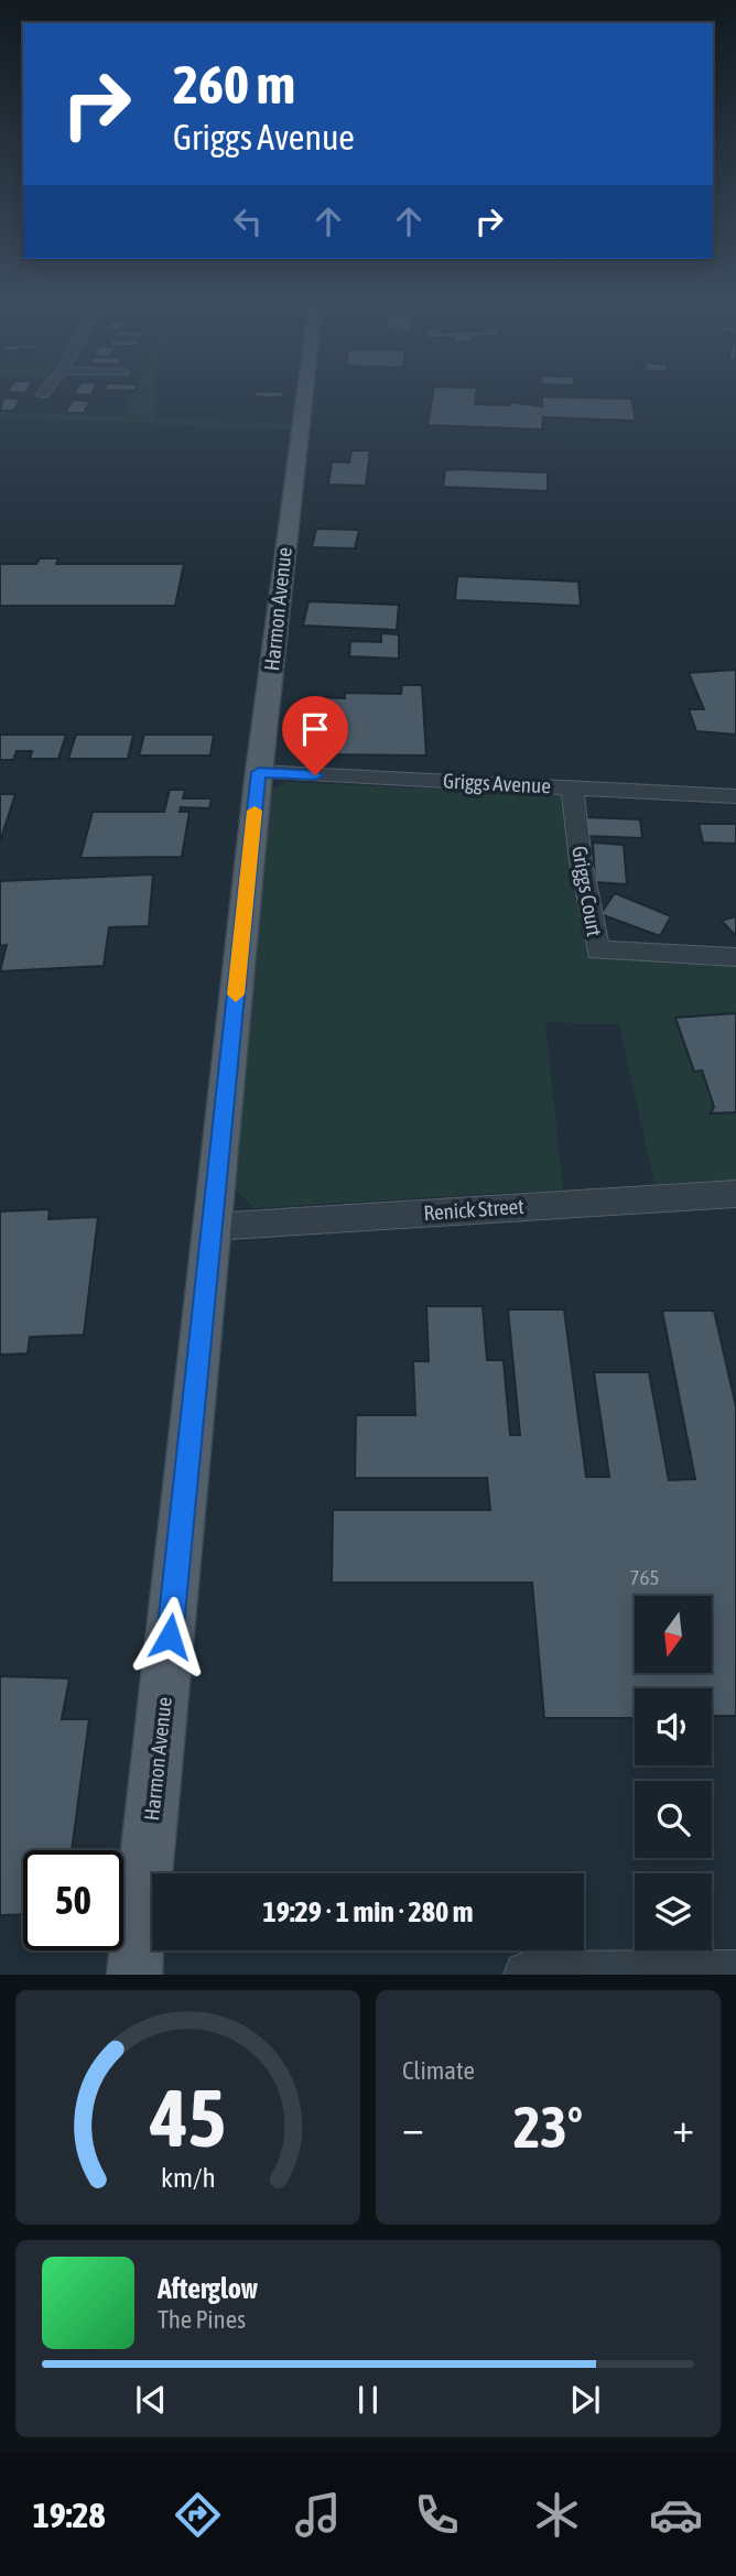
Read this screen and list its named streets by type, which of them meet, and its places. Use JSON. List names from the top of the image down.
{
  "streets": {
    "main road": ["Harmon Avenue"],
    "street": ["Griggs Avenue", "Griggs Court", "Renick Street"]
  },
  "crossings": [
    ["Harmon Avenue", "Griggs Avenue"],
    ["Harmon Avenue", "Renick Street"],
    ["Griggs Avenue", "Griggs Court"]
  ],
  "house_numbers": ["765"],
  "north": "bottom",
  "page": {
    "turn": ["260 m", "Griggs Avenue"],
    "limit": "50",
    "trip": "19:29 · 1 min · 280 m",
    "tile": "Climate",
    "heat": ["−", "23°", "+"],
    "song": ["Afterglow", "The Pines"],
    "tabs": "19:28",
    "gauge": ["45", "km/h"]
  }
}
